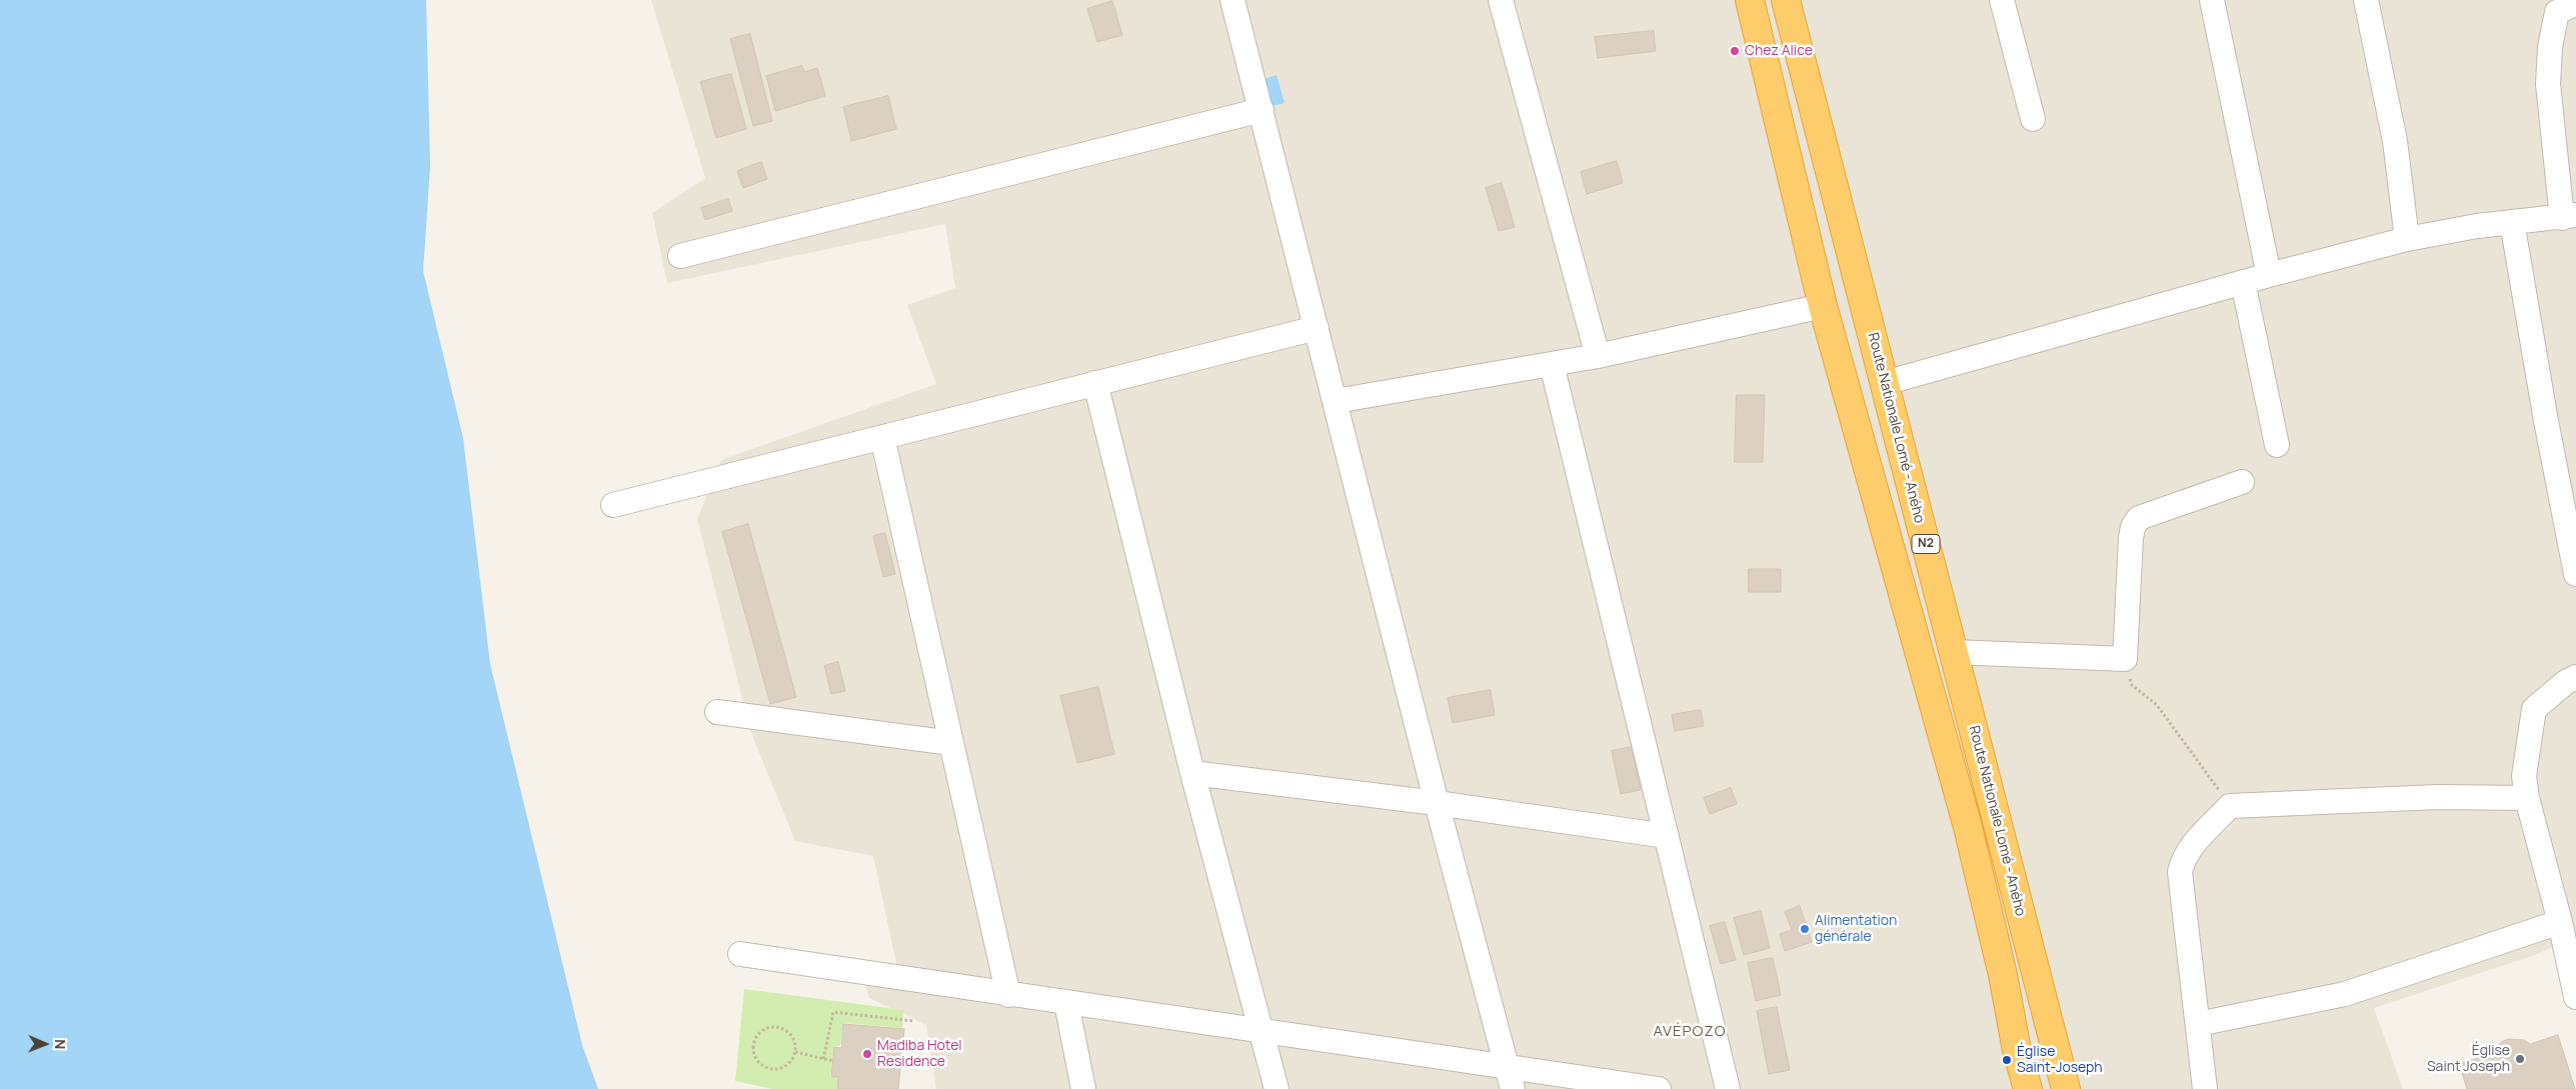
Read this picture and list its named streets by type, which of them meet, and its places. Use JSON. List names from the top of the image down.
{
  "streets": {
    "highway": ["Route Nationale Lomé - Aného", "N2"]
  },
  "districts": ["AVÉPOZO"],
  "places": [
    "Chez Alice",
    "Alimentation générale",
    "Madiba Hotel Residence",
    "Église Saint Joseph",
    "Église Saint-Joseph"
  ],
  "north": "right"
}
